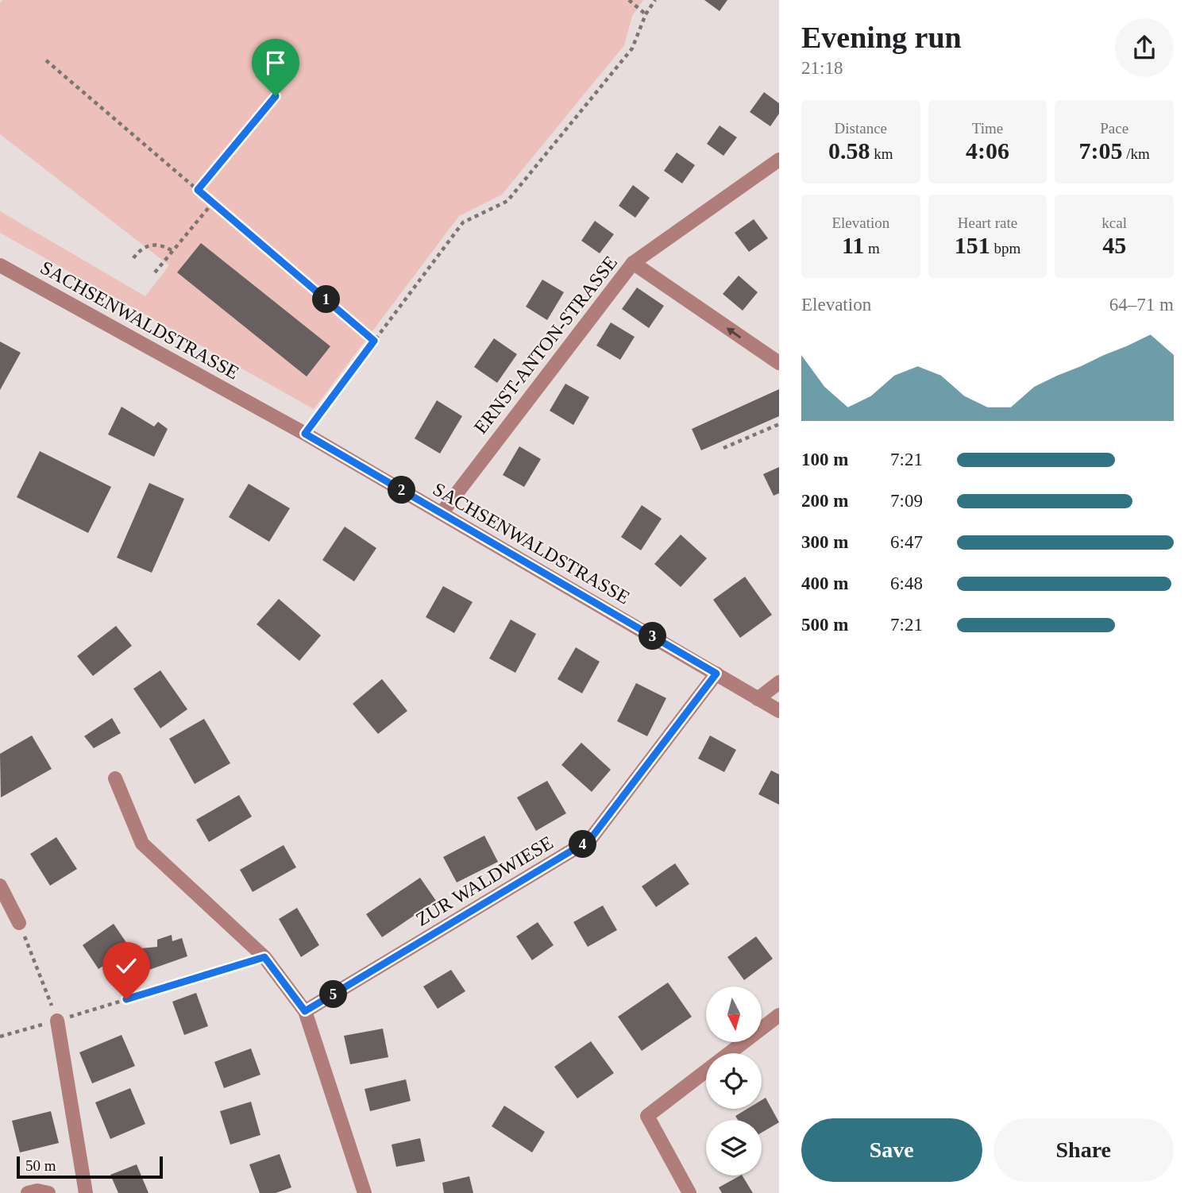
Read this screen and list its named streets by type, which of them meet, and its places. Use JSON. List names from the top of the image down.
{
  "streets": {
    "street": ["SACHSENWALDSTRASSE", "ERNST-ANTON-STRASSE", "ZUR WALDWIESE"]
  },
  "crossings": [
    ["SACHSENWALDSTRASSE", "ERNST-ANTON-STRASSE"],
    ["SACHSENWALDSTRASSE", "ZUR WALDWIESE"]
  ],
  "scale_bar": "50 m",
  "north": "bottom",
  "page": {
    "heading": ["Evening run", "21:18"],
    "stats": [
      ["Distance", "0.58 km"],
      ["Time", "4:06"],
      ["Pace", "7:05 /km"],
      ["Elevation", "11 m"],
      ["Heart rate", "151 bpm"],
      ["kcal", "45"]
    ],
    "chart": ["Elevation", "64–71 m"],
    "pins": [
      "1",
      "2",
      "3",
      "4",
      "5"
    ],
    "list": [
      {
        "name": "100 m",
        "note": "7:21"
      },
      {
        "name": "200 m",
        "note": "7:09"
      },
      {
        "name": "300 m",
        "note": "6:47"
      },
      {
        "name": "400 m",
        "note": "6:48"
      },
      {
        "name": "500 m",
        "note": "7:21"
      }
    ],
    "buttons": ["Save", "Share"],
    "scale": "50 m"
  }
}
